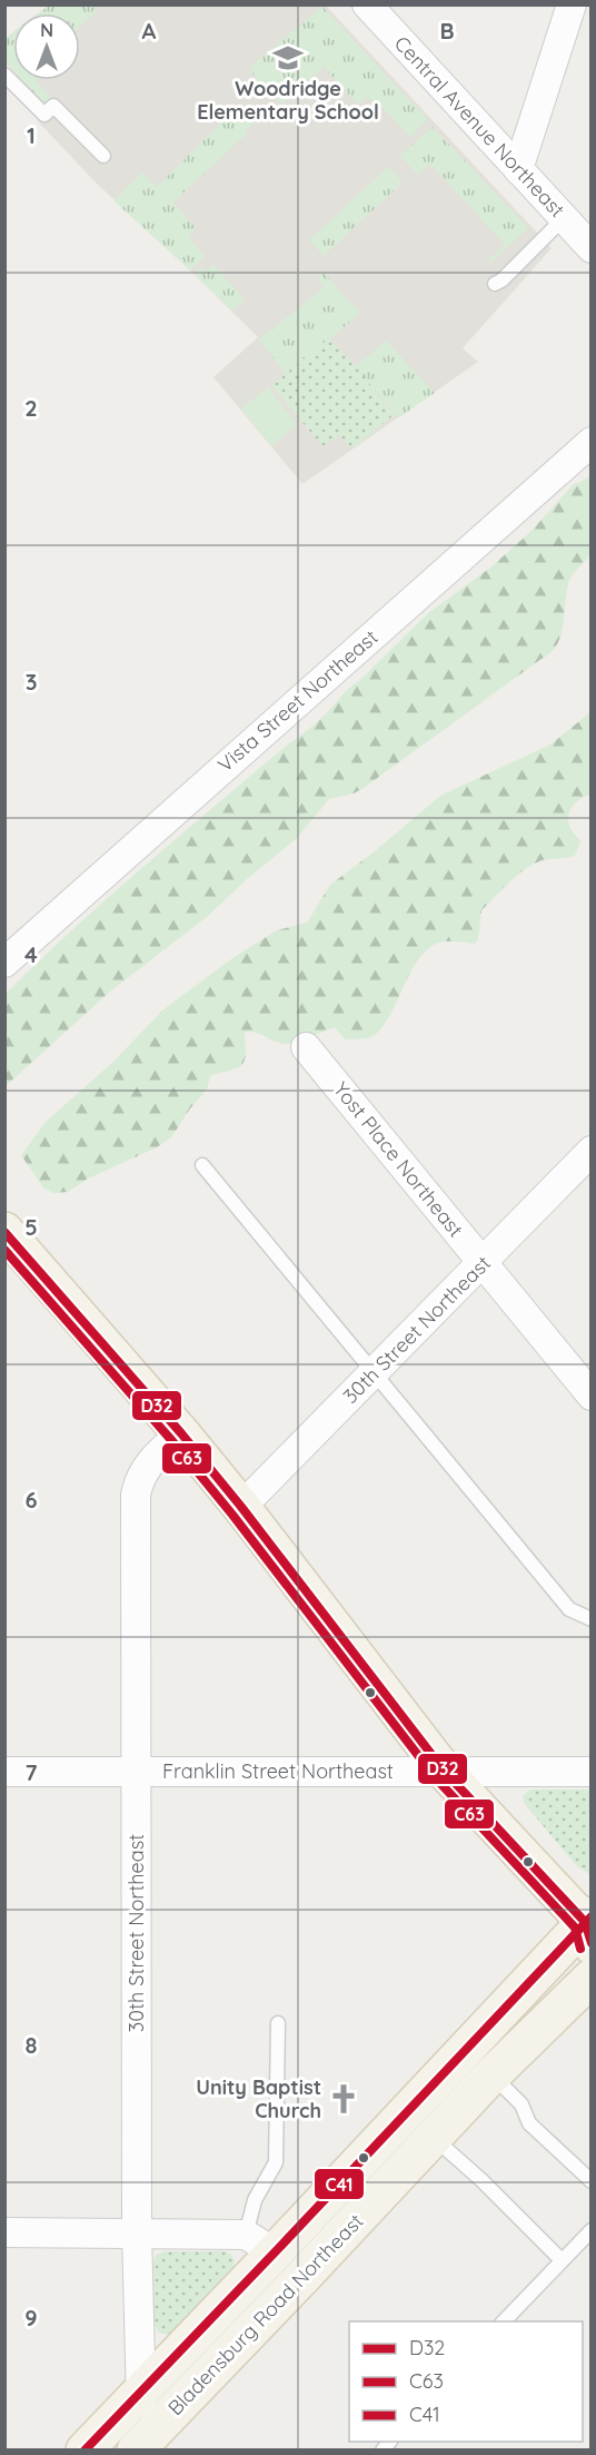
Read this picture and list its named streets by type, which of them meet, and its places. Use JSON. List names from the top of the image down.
{
  "streets": {
    "main road": ["Bladensburg Road Northeast"],
    "street": [
      "Central Avenue Northeast",
      "Vista Street Northeast",
      "Yost Place Northeast",
      "30th Street Northeast",
      "Franklin Street Northeast"
    ]
  },
  "crossings": [
    ["Yost Place Northeast", "30th Street Northeast"],
    ["30th Street Northeast", "Franklin Street Northeast"],
    ["30th Street Northeast", "Bladensburg Road Northeast"]
  ],
  "places": {
    "school or university": ["Woodridge Elementary School"],
    "church": ["Unity Baptist Church"]
  },
  "lines": ["transit line D32", "transit line C63", "transit line C41"],
  "legend": ["D32", "C63", "C41"],
  "north": "top",
  "grid": {
    "columns": ["A", "B"],
    "rows": [
      "1",
      "2",
      "3",
      "4",
      "5",
      "6",
      "7",
      "8",
      "9"
    ]
  }
}
